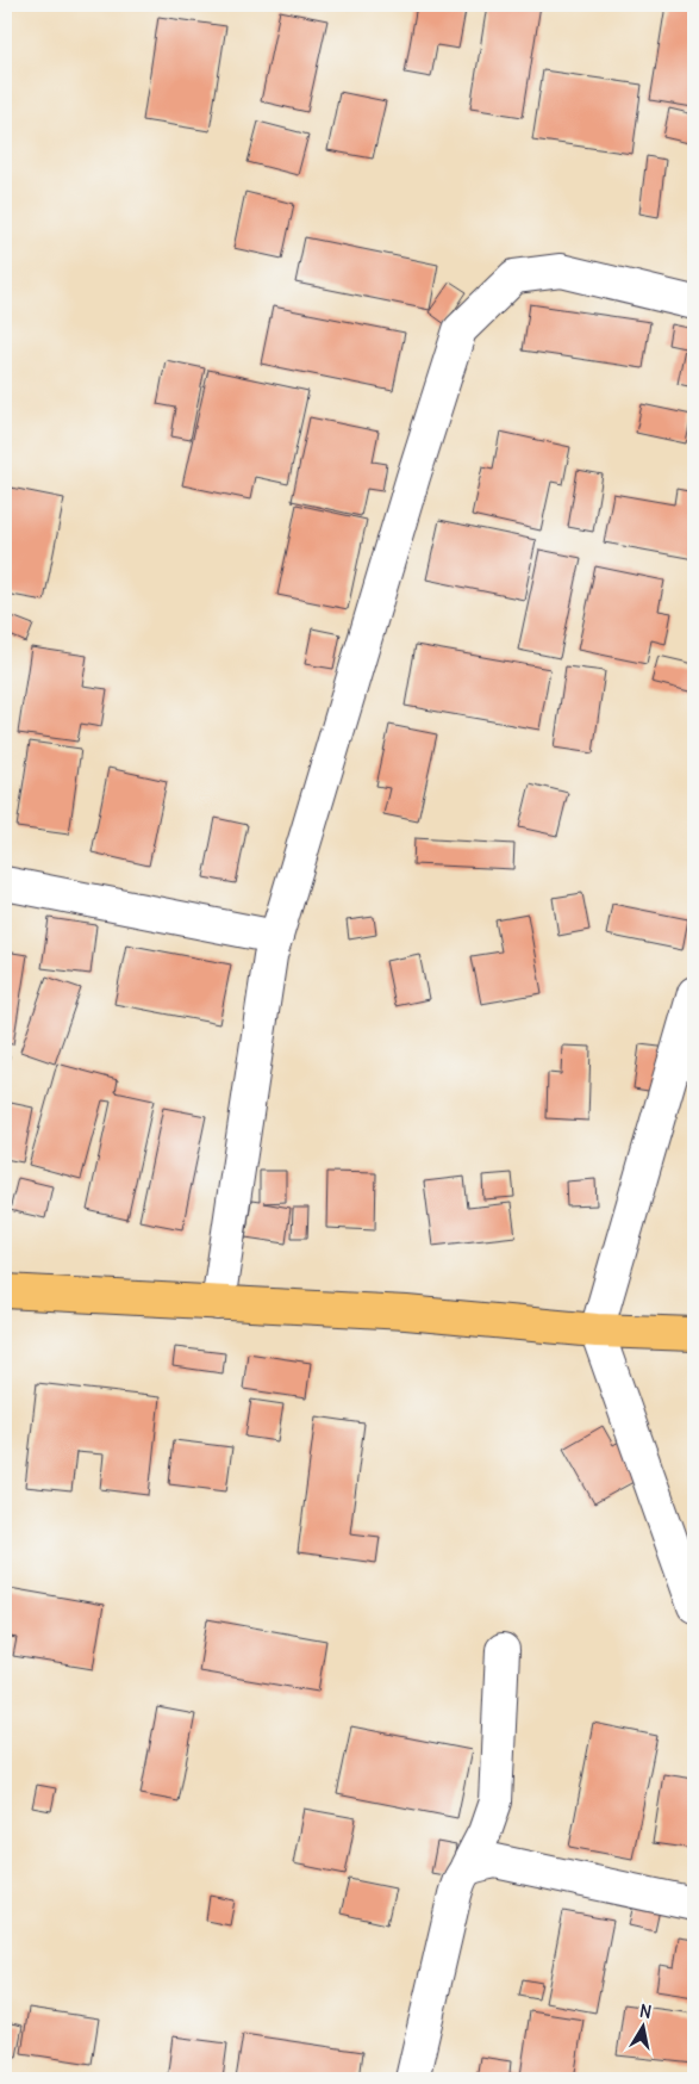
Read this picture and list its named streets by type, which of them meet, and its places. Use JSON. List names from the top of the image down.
{
  "north": "top"
}
